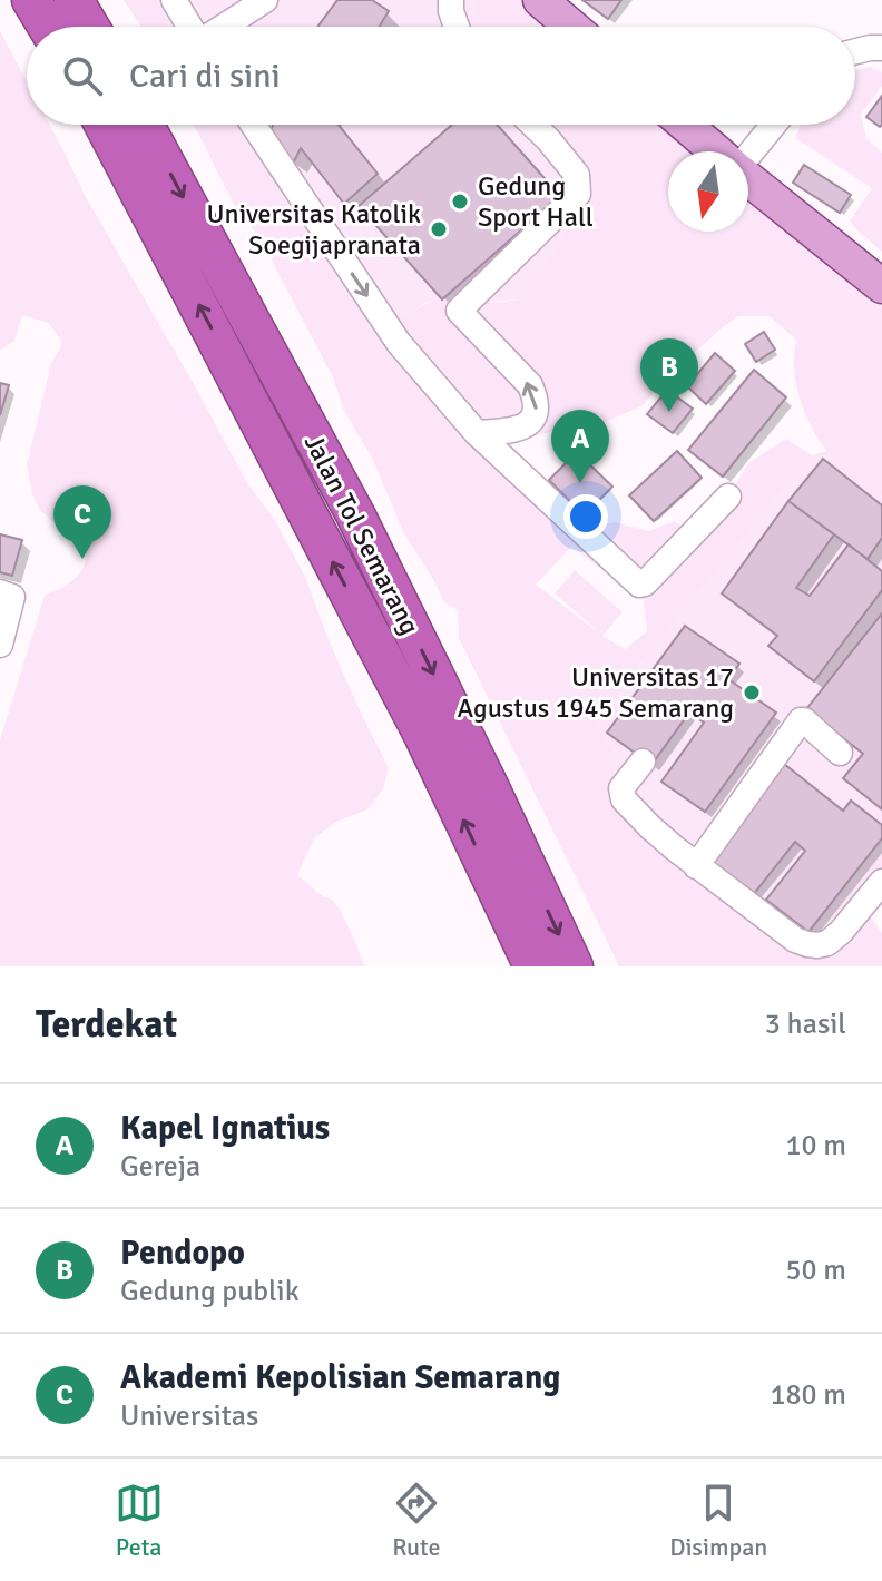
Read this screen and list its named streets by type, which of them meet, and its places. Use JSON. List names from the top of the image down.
{
  "streets": {
    "highway": ["Jalan Tol Semarang"]
  },
  "places": ["Gedung Sport Hall", "Universitas Katolik Soegijapranata", "Universitas 17 Agustus 1945 Semarang"],
  "north": "bottom",
  "page": {
    "search": "Cari di sini",
    "pins": ["B", "A", "C"],
    "heading": ["Terdekat", "3 hasil"],
    "list": [
      {
        "mark": "A",
        "name": "Kapel Ignatius",
        "note": "Gereja",
        "value": "10 m"
      },
      {
        "mark": "B",
        "name": "Pendopo",
        "note": "Gedung publik",
        "value": "50 m"
      },
      {
        "mark": "C",
        "name": "Akademi Kepolisian Semarang",
        "note": "Universitas",
        "value": "180 m"
      }
    ],
    "nav": ["Peta", "Rute", "Disimpan"]
  }
}
